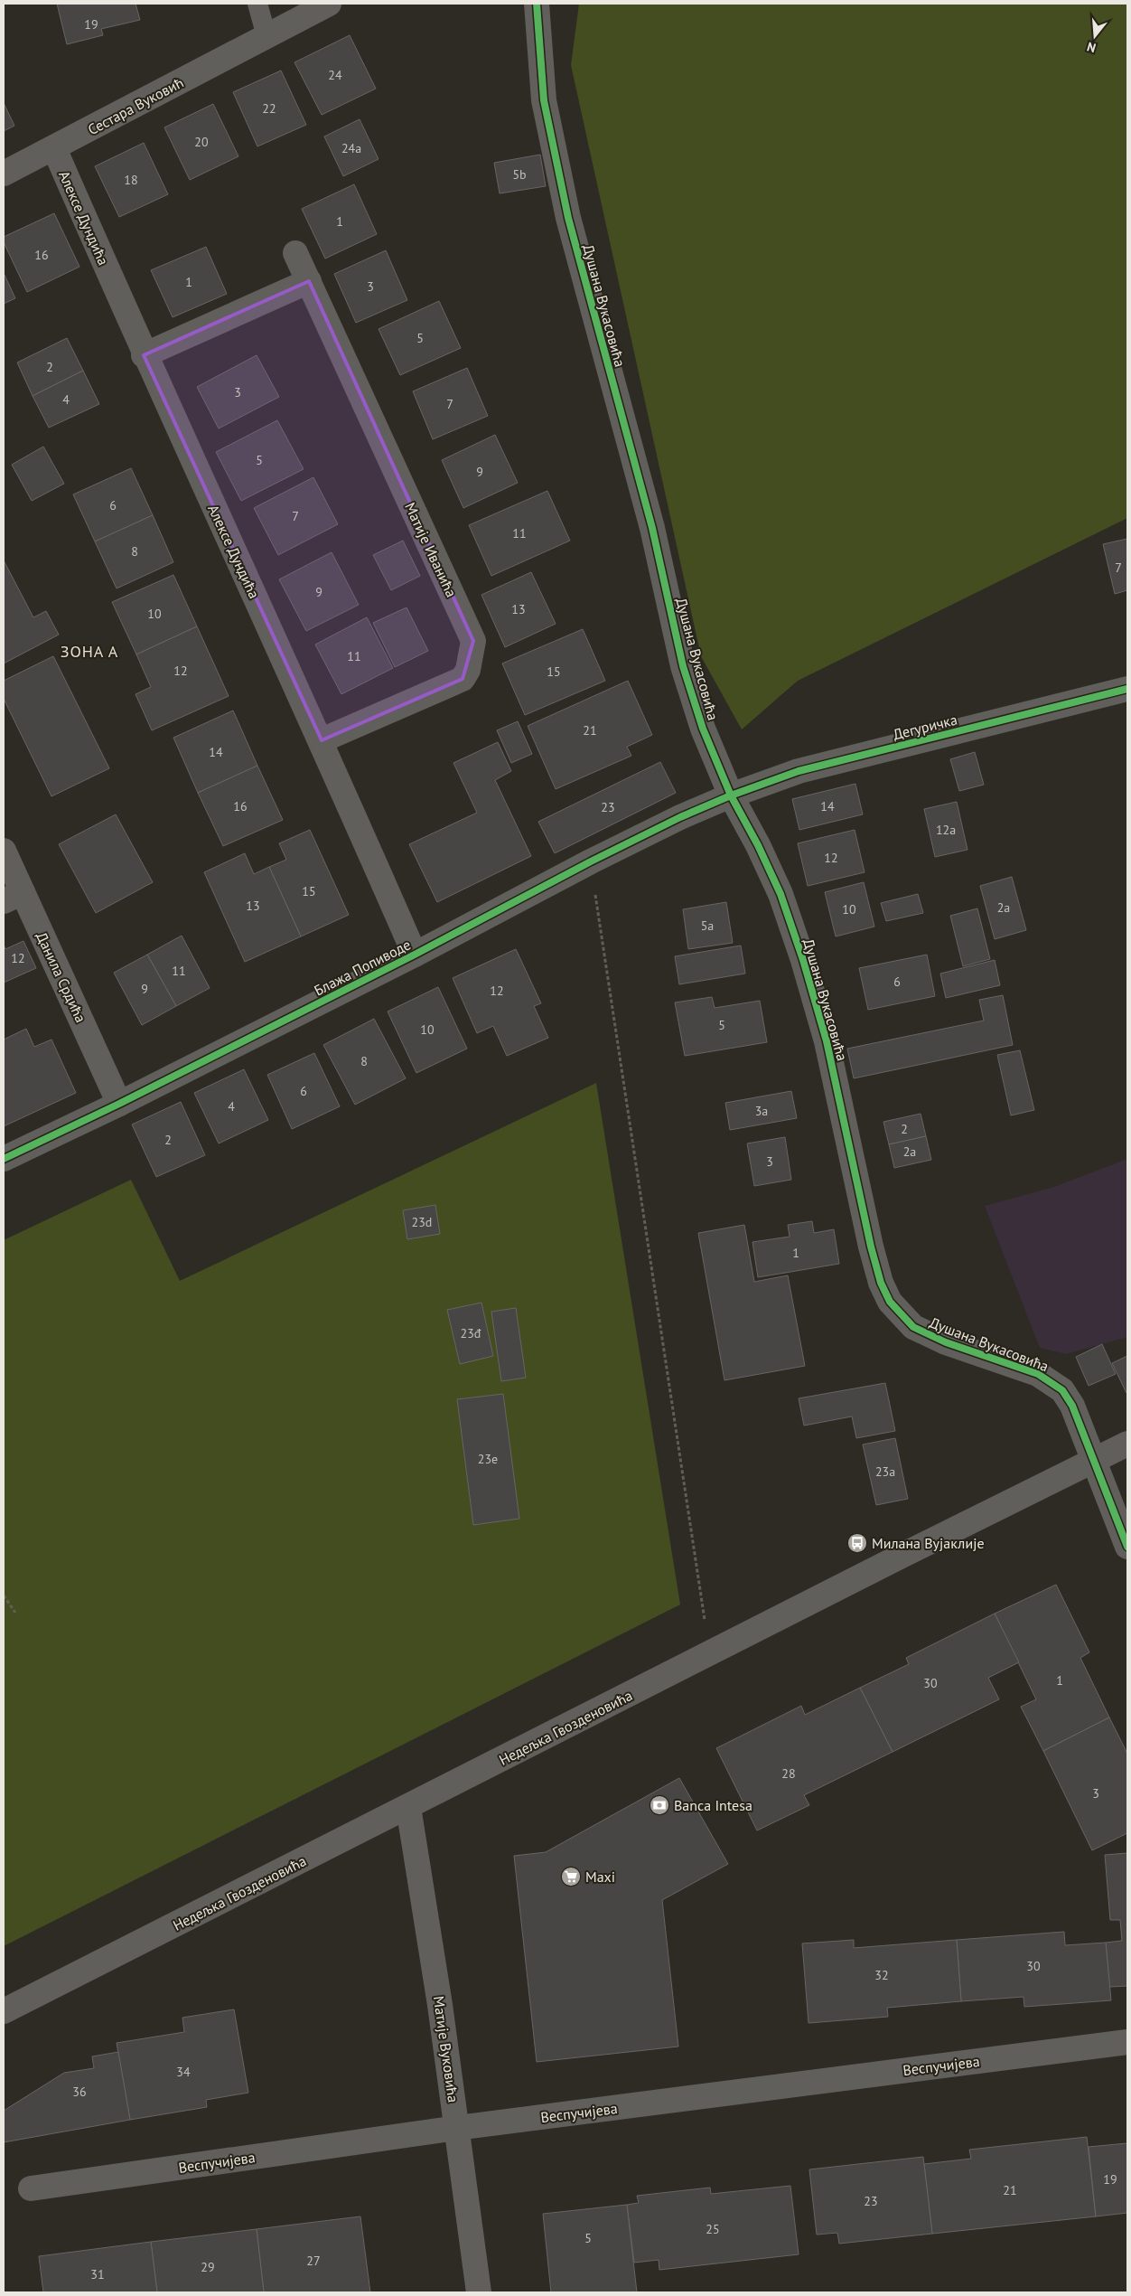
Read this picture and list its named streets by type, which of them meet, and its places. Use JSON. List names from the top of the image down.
{
  "streets": {
    "street": [
      "Сестара Вуковић",
      "Алексе Дундића",
      "Душана Вукасовића",
      "Матије Иванића",
      "Дегуричка",
      "Блажа Попиводе",
      "Данила Срдића",
      "Недељка Гвозденовића",
      "Матије Вуковића",
      "Веспучијева"
    ]
  },
  "crossings": [
    ["Сестара Вуковић", "Алексе Дундића"],
    ["Алексе Дундића", "Матије Иванића"],
    ["Алексе Дундића", "Блажа Попиводе"],
    ["Душана Вукасовића", "Дегуричка"],
    ["Душана Вукасовића", "Блажа Попиводе"],
    ["Душана Вукасовића", "Недељка Гвозденовића"],
    ["Дегуричка", "Блажа Попиводе"],
    ["Блажа Попиводе", "Данила Срдића"],
    ["Недељка Гвозденовића", "Матије Вуковића"],
    ["Матије Вуковића", "Веспучијева"]
  ],
  "districts": ["ЗОНА А"],
  "places": {
    "bus stop": ["Милана Вујаклије"],
    "bank": ["Banca Intesa"],
    "supermarket": ["Maxi"]
  },
  "house_numbers": [
    "19",
    "24",
    "22",
    "20",
    "24a",
    "5b",
    "18",
    "1",
    "16",
    "1",
    "3",
    "5",
    "2",
    "3",
    "4",
    "7",
    "5",
    "9",
    "6",
    "7",
    "11",
    "8",
    "7",
    "9",
    "13",
    "10",
    "11",
    "12",
    "15",
    "21",
    "14",
    "16",
    "14",
    "23",
    "12a",
    "12",
    "15",
    "13",
    "2a",
    "10",
    "5a",
    "12",
    "11",
    "6",
    "9",
    "12",
    "5",
    "10",
    "8",
    "6",
    "4",
    "3a",
    "2",
    "2",
    "2a",
    "3",
    "23d",
    "1",
    "23đ",
    "23e",
    "23a",
    "1",
    "30",
    "28",
    "3",
    "30",
    "32",
    "34",
    "36",
    "19",
    "21",
    "23",
    "25",
    "5",
    "27",
    "29",
    "31"
  ],
  "north": "bottom"
}
